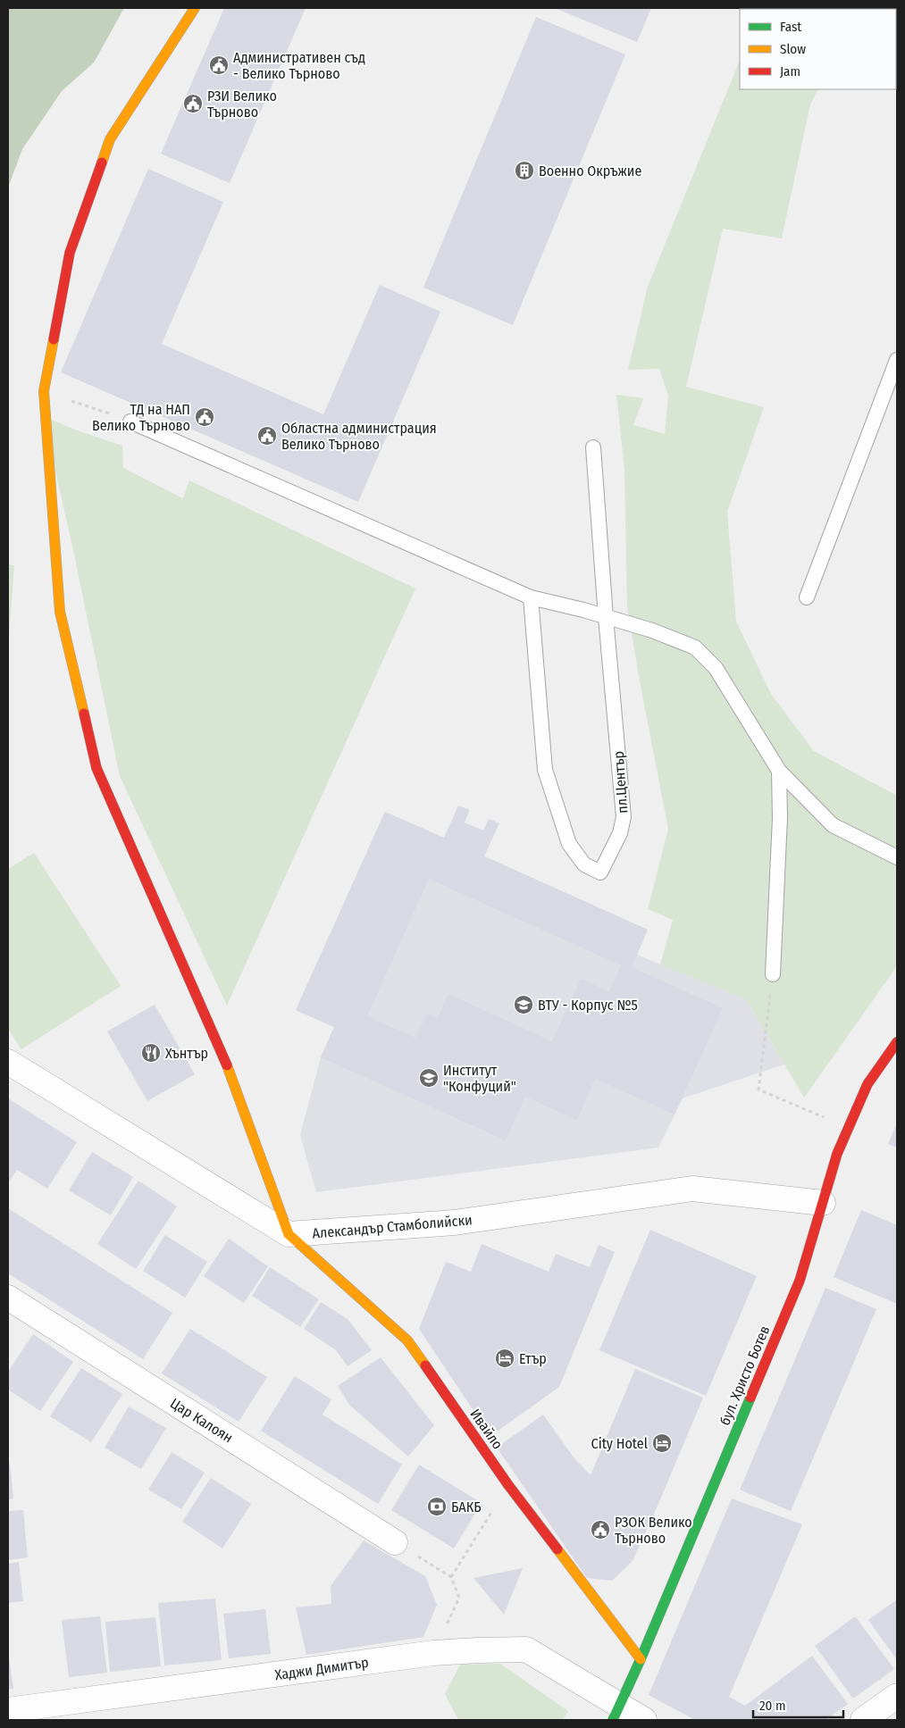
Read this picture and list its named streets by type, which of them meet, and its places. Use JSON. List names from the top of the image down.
{
  "streets": {
    "street": [
      "Александър Стамболийски",
      "бул. Христо Ботев",
      "Цар Калоян",
      "Ивайло",
      "Хаджи Димитър"
    ],
    "lane": ["пл.Център"]
  },
  "crossings": [
    ["Александър Стамболийски", "бул. Христо Ботев"],
    ["Александър Стамболийски", "Ивайло"],
    ["бул. Христо Ботев", "Ивайло"],
    ["бул. Христо Ботев", "Хаджи Димитър"]
  ],
  "places": {
    "public building": [
      "Административен съд - Велико Търново",
      "РЗИ Велико Търново",
      "ТД на НАП Велико Търново",
      "Областна администрация Велико Търново",
      "РЗОК Велико Търново"
    ],
    "building": ["Военно Окръжие"],
    "school or university": ["ВТУ - Корпус №5", "Институт \"Конфуций\""],
    "restaurant": ["Хънтър"],
    "hotel": ["Етър", "City Hotel"],
    "bank": ["БАКБ"]
  },
  "legend": ["Fast", "Slow", "Jam"],
  "scale_bar": "20 m"
}
